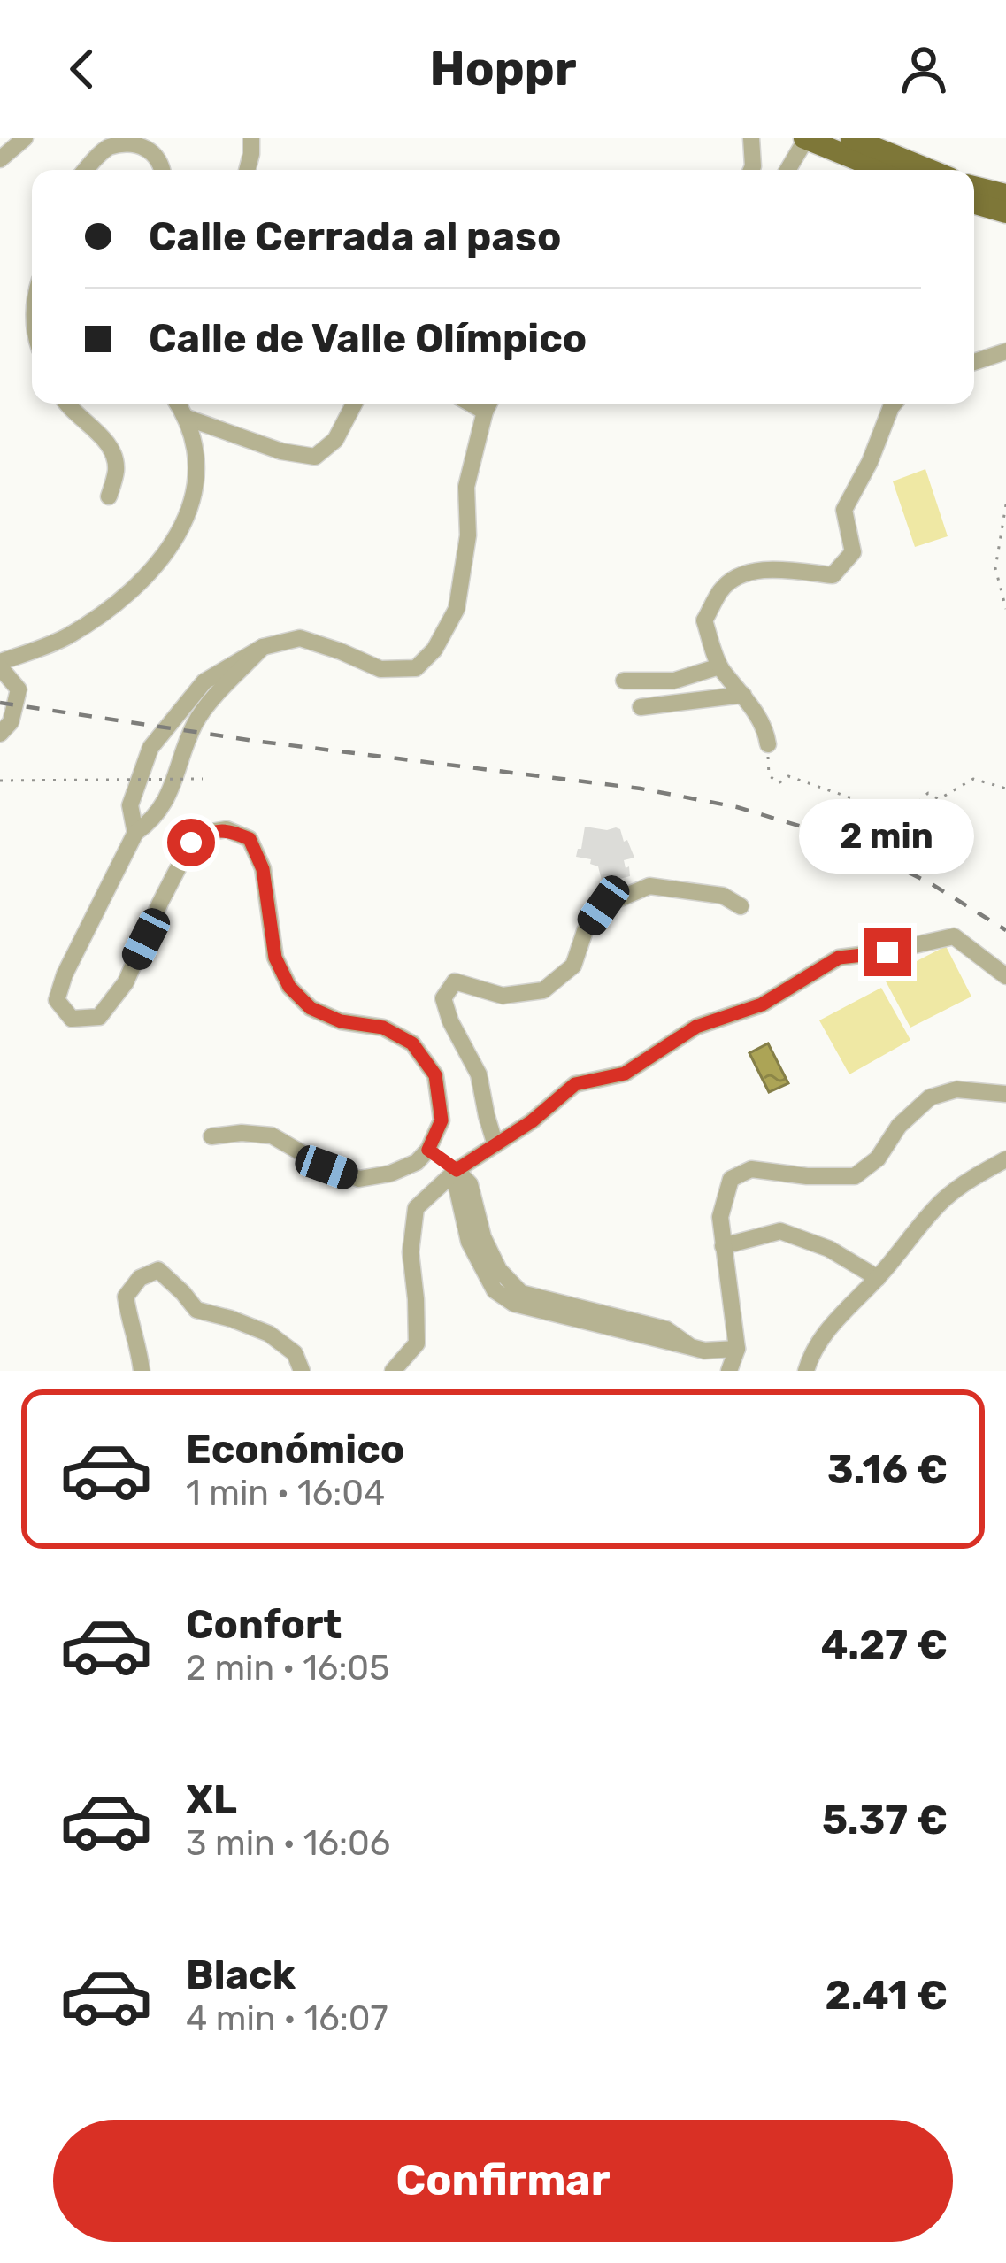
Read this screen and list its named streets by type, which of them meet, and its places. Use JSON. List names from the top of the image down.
{
  "page": {
    "header": "Hoppr",
    "banner": ["Calle Cerrada al paso", "Calle de Valle Olímpico"],
    "bubble": "2 min",
    "list": [
      {
        "name": "Económico",
        "note": "1 min · 16:04",
        "value": "3.16 €"
      },
      {
        "name": "Confort",
        "note": "2 min · 16:05",
        "value": "4.27 €"
      },
      {
        "name": "XL",
        "note": "3 min · 16:06",
        "value": "5.37 €"
      },
      {
        "name": "Black",
        "note": "4 min · 16:07",
        "value": "2.41 €"
      }
    ],
    "buttons": "Confirmar"
  }
}
